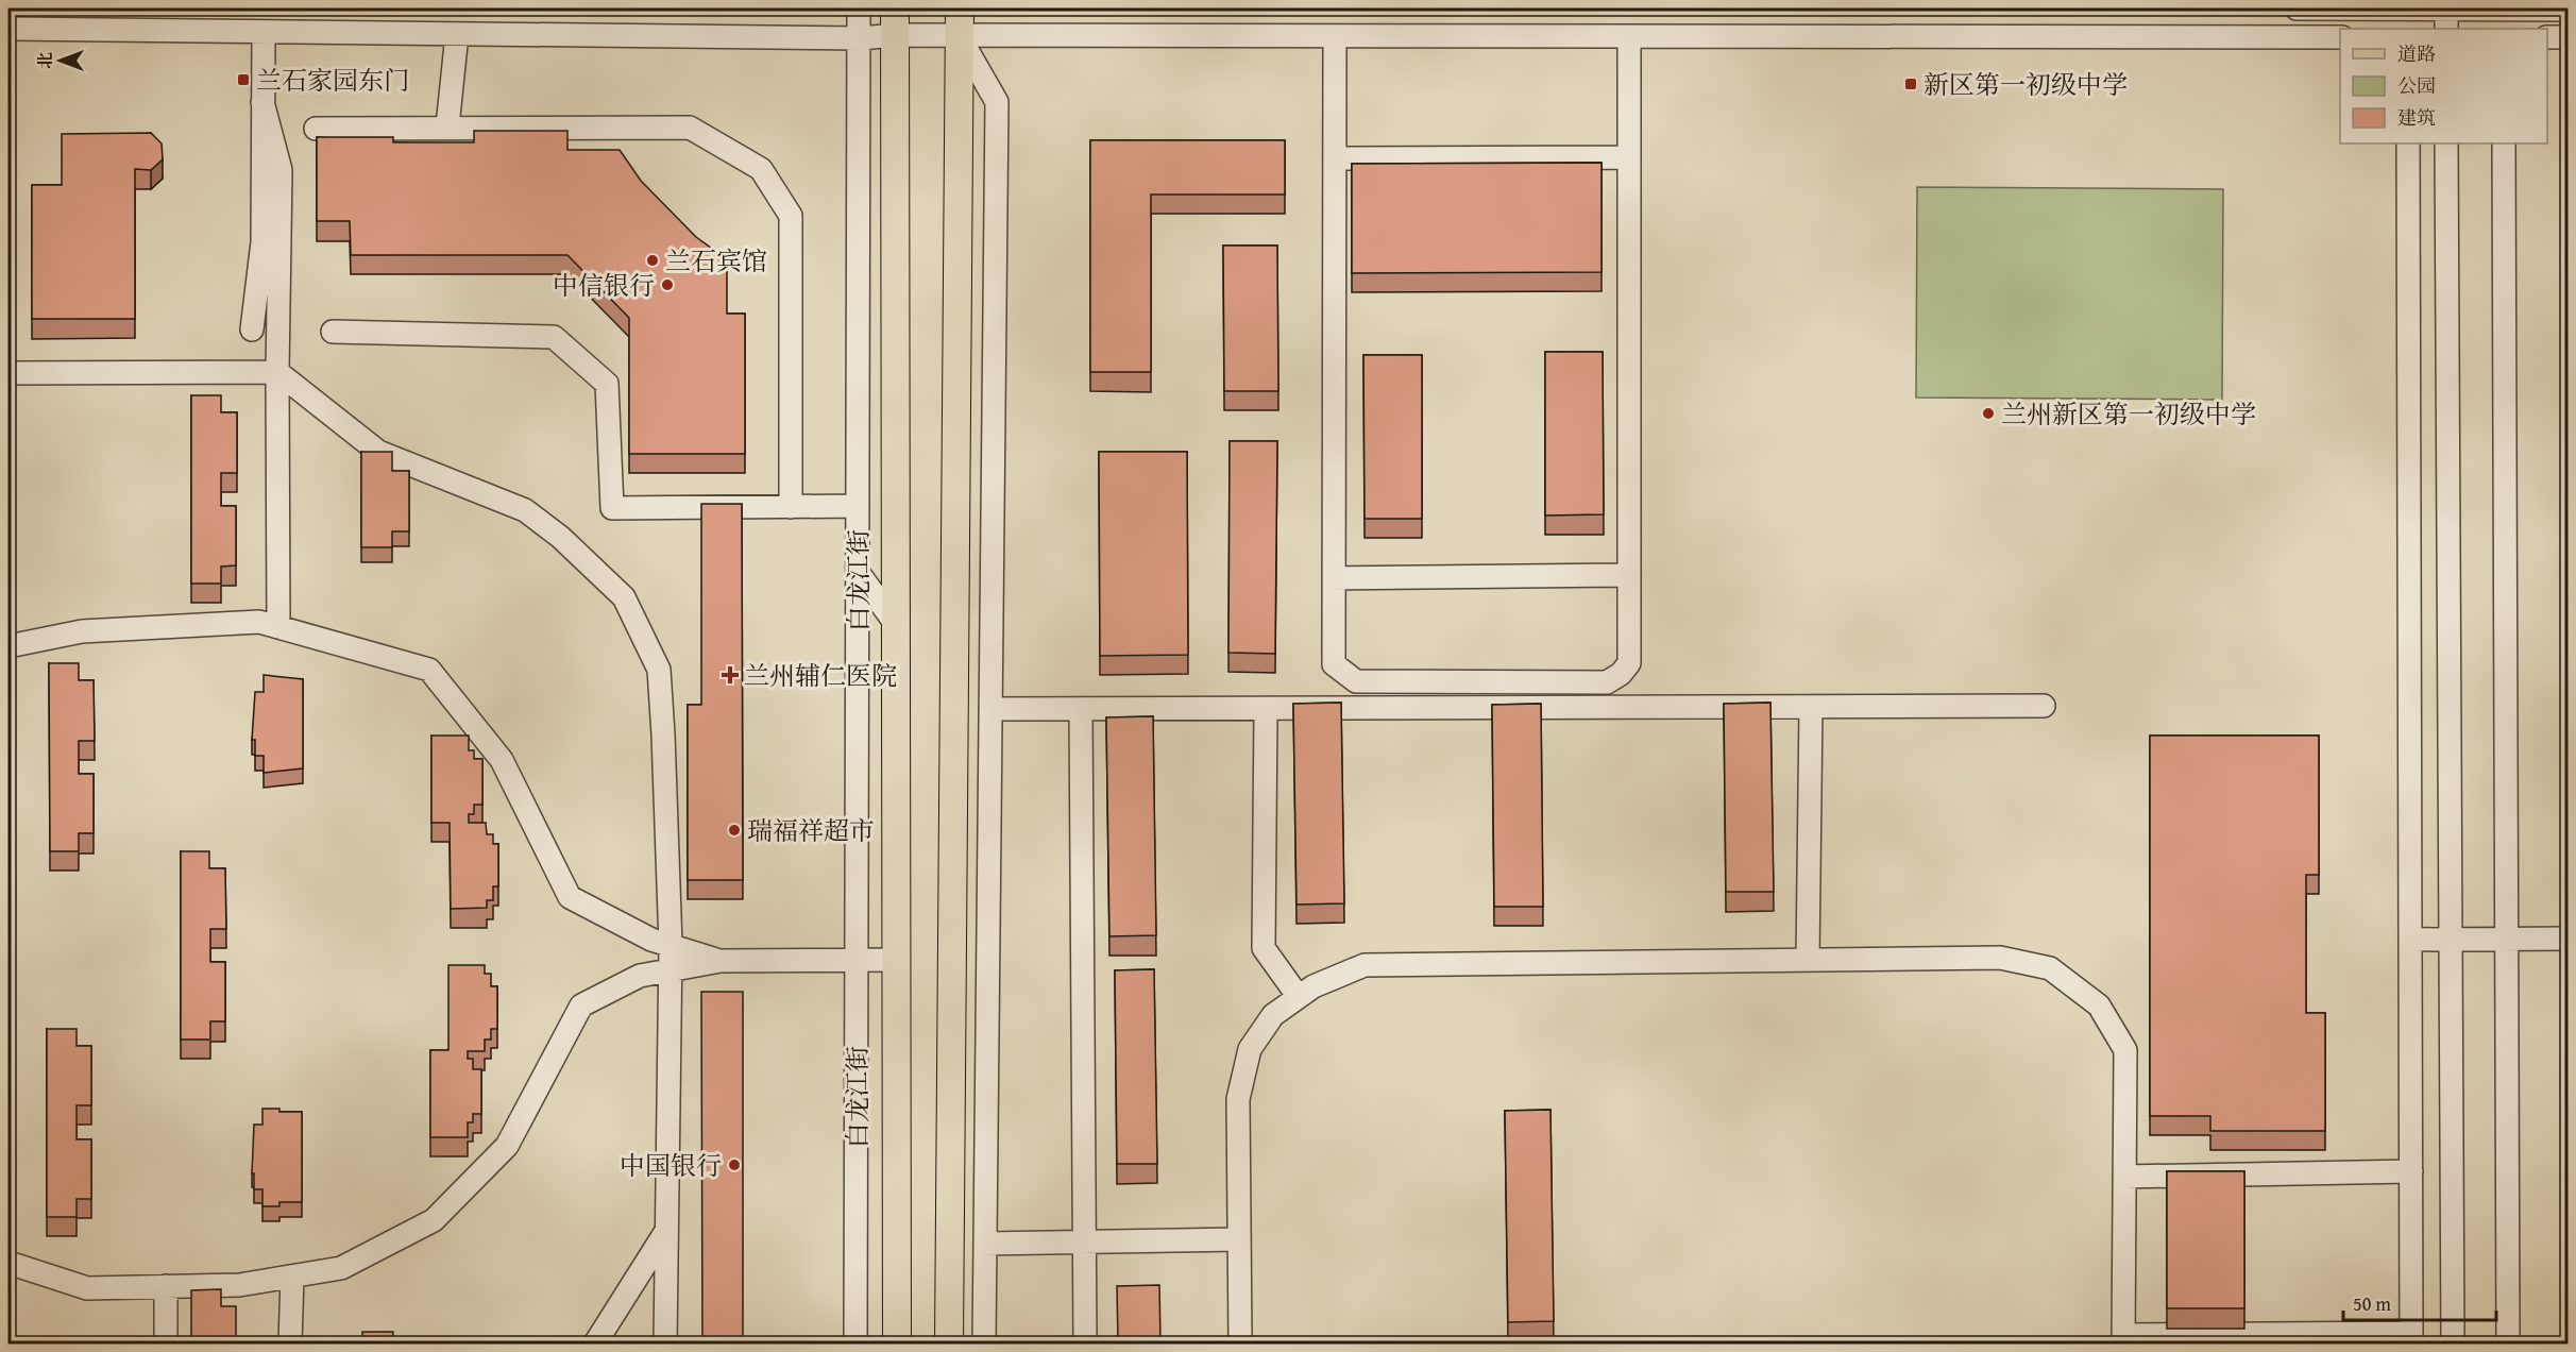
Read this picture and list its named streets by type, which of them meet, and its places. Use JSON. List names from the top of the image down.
{
  "streets": {
    "main road": ["白龙江街"]
  },
  "places": {
    "transit": ["兰石家园东门", "新区第一初级中学"],
    "other": [
      "兰石宾馆",
      "中信银行",
      "兰州新区第一初级中学",
      "瑞福祥超市",
      "中国银行"
    ],
    "health": ["兰州辅仁医院"]
  },
  "legend": ["道路", "公园", "建筑"],
  "scale_bar": "50 m",
  "north": "left"
}
